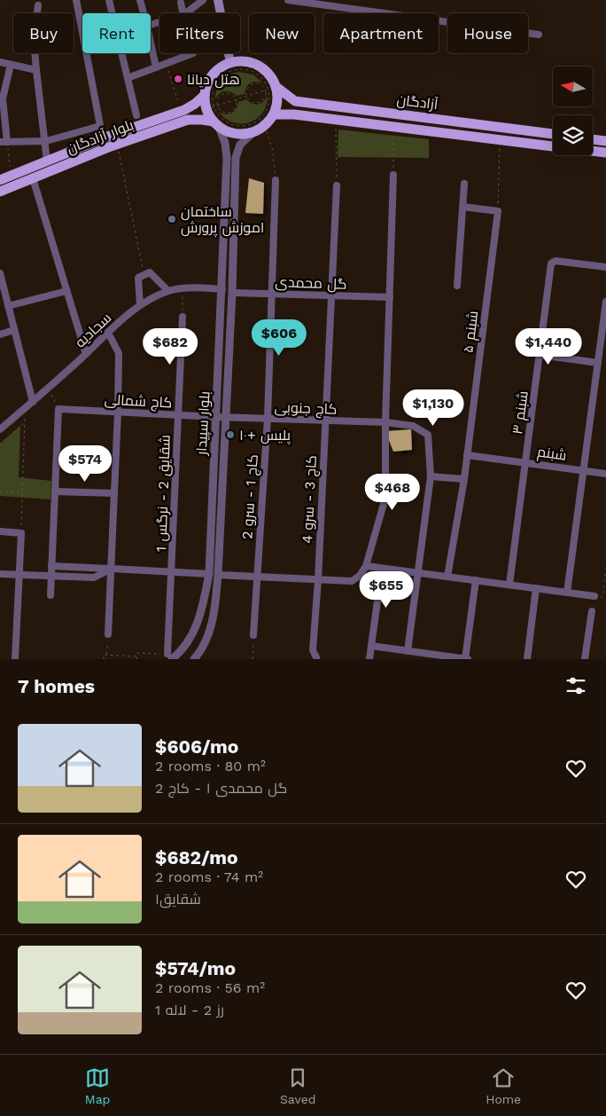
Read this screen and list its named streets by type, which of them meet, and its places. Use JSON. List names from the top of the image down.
{
  "streets": {
    "main road": ["آزادگان", "بلوار آزادگان"],
    "street": [
      "گل محمدی",
      "سجادیه",
      "شبنم ۵",
      "کاج شمالی",
      "کاج جنوبی",
      "شبنم ۳",
      "بلوار سپیدار",
      "شبنم",
      "شقایق 2 - نرگس 1",
      "کاج 1 - سرو 2",
      "کاج 3 - سرو 4"
    ]
  },
  "crossings": [
    ["بلوار آزادگان", "بلوار سپیدار"],
    ["گل محمدی", "بلوار سپیدار"],
    ["گل محمدی", "کاج 1 - سرو 2"],
    ["گل محمدی", "کاج 3 - سرو 4"],
    ["سجادیه", "بلوار سپیدار"],
    ["شبنم ۵", "شبنم"],
    ["کاج شمالی", "کاج جنوبی"],
    ["کاج شمالی", "بلوار سپیدار"],
    ["کاج شمالی", "شقایق 2 - نرگس 1"],
    ["کاج جنوبی", "بلوار سپیدار"],
    ["کاج جنوبی", "کاج 1 - سرو 2"],
    ["کاج جنوبی", "کاج 3 - سرو 4"],
    ["شبنم ۳", "شبنم"],
    ["بلوار سپیدار", "شقایق 2 - نرگس 1"]
  ],
  "places": ["هتل دیانا", "ساختمان اموزش پرورش", "پلیس +۱۰"],
  "north": "left",
  "page": {
    "chip": [
      "Buy",
      "Rent",
      "Filters",
      "New",
      "Apartment",
      "House"
    ],
    "price": [
      "$606",
      "$682",
      "$1,440",
      "$1,130",
      "$574",
      "$468",
      "$655"
    ],
    "heading": "7 homes",
    "list": [
      {
        "name": "$606/mo",
        "note": "2 rooms · 80 m² · گل محمدی ۱ - کاج 2"
      },
      {
        "name": "$682/mo",
        "note": "2 rooms · 74 m² · شقایق۱"
      },
      {
        "name": "$574/mo",
        "note": "2 rooms · 56 m² · رز 2 - لاله 1"
      }
    ],
    "tabs": ["Map", "Saved", "Home"]
  }
}
